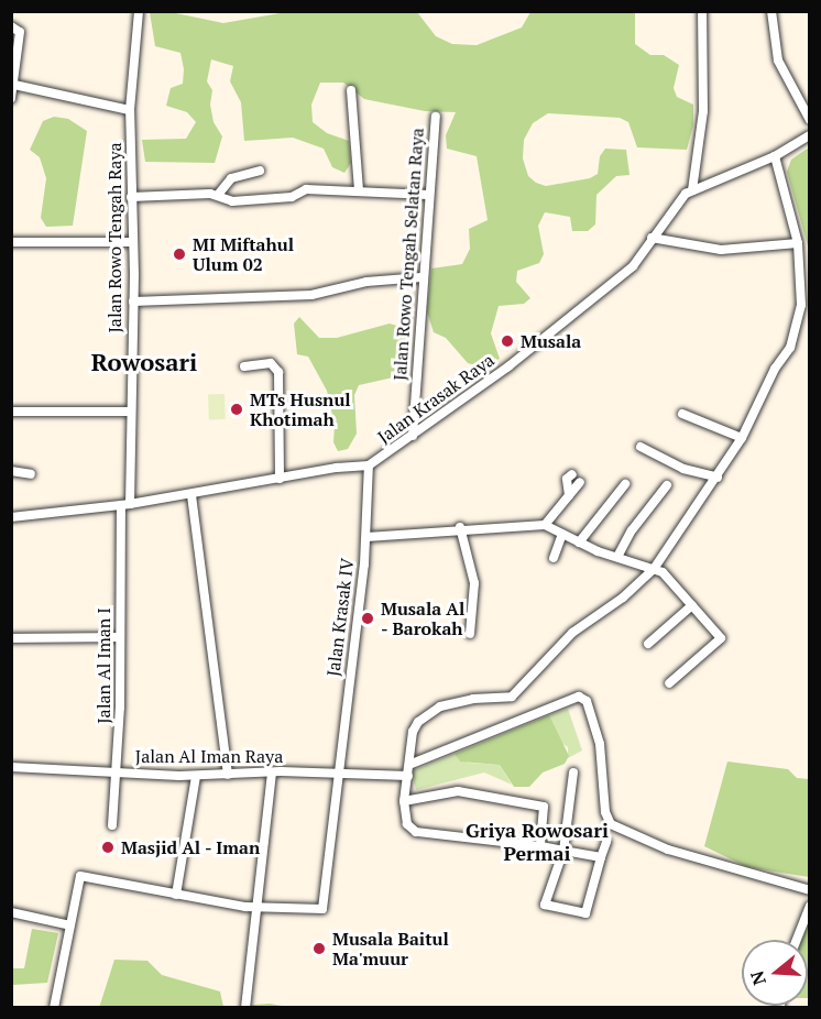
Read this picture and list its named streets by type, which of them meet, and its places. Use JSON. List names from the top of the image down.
{
  "streets": {
    "street": [
      "Jalan Rowo Tengah Raya",
      "Jalan Rowo Tengah Selatan Raya",
      "Jalan Krasak Raya",
      "Jalan Krasak IV",
      "Jalan Al Iman I",
      "Jalan Al Iman Raya"
    ]
  },
  "crossings": [
    ["Jalan Rowo Tengah Raya", "Jalan Krasak Raya"],
    ["Jalan Rowo Tengah Raya", "Jalan Al Iman I"],
    ["Jalan Rowo Tengah Selatan Raya", "Jalan Krasak Raya"],
    ["Jalan Krasak Raya", "Jalan Krasak IV"],
    ["Jalan Krasak Raya", "Jalan Al Iman I"],
    ["Jalan Krasak IV", "Jalan Al Iman Raya"],
    ["Jalan Al Iman I", "Jalan Al Iman Raya"]
  ],
  "districts": ["Rowosari", "Griya Rowosari Permai"],
  "places": [
    "MI Miftahul Ulum 02",
    "Musala",
    "MTs Husnul Khotimah",
    "Musala Al - Barokah",
    "Masjid Al - Iman",
    "Musala Baitul Ma'muur"
  ],
  "north": "left"
}
